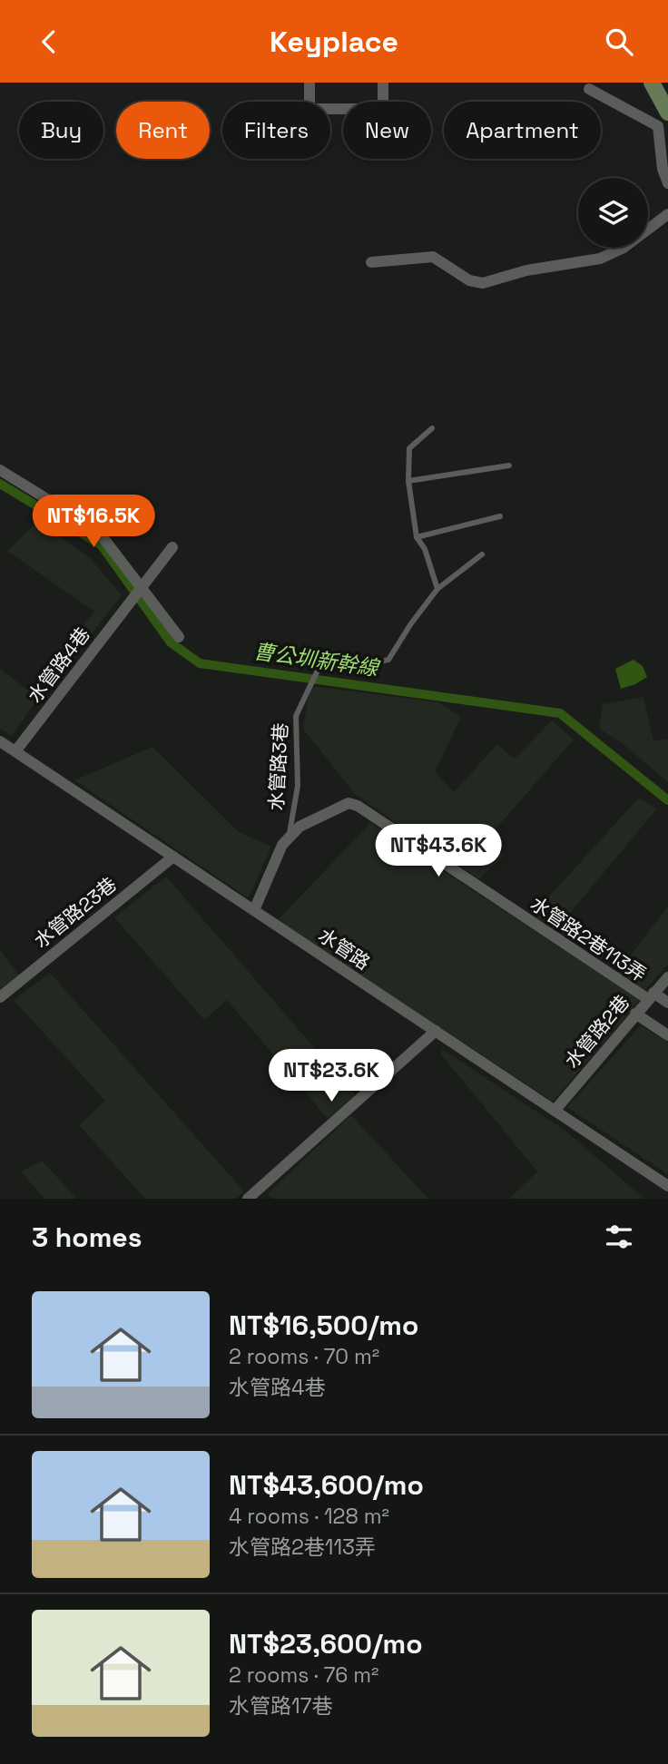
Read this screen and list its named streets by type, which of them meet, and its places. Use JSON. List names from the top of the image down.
{
  "streets": {
    "street": [
      "水管路4巷",
      "水管路23巷",
      "水管路2巷113弄",
      "水管路",
      "水管路2巷"
    ],
    "lane": ["水管路3巷"]
  },
  "crossings": [
    ["水管路4巷", "水管路"],
    ["水管路3巷", "水管路2巷113弄"],
    ["水管路23巷", "水管路"],
    ["水管路2巷113弄", "水管路"],
    ["水管路2巷113弄", "水管路2巷"],
    ["水管路", "水管路2巷"]
  ],
  "water": ["曹公圳新幹線"],
  "page": {
    "header": "Keyplace",
    "chip": [
      "Buy",
      "Rent",
      "Filters",
      "New",
      "Apartment"
    ],
    "price": ["NT$16.5K", "NT$43.6K", "NT$23.6K"],
    "heading": "3 homes",
    "list": [
      {
        "name": "NT$16,500/mo",
        "note": "2 rooms · 70 m² · 水管路4巷"
      },
      {
        "name": "NT$43,600/mo",
        "note": "4 rooms · 128 m² · 水管路2巷113弄"
      },
      {
        "name": "NT$23,600/mo",
        "note": "2 rooms · 76 m² · 水管路17巷"
      }
    ]
  }
}
